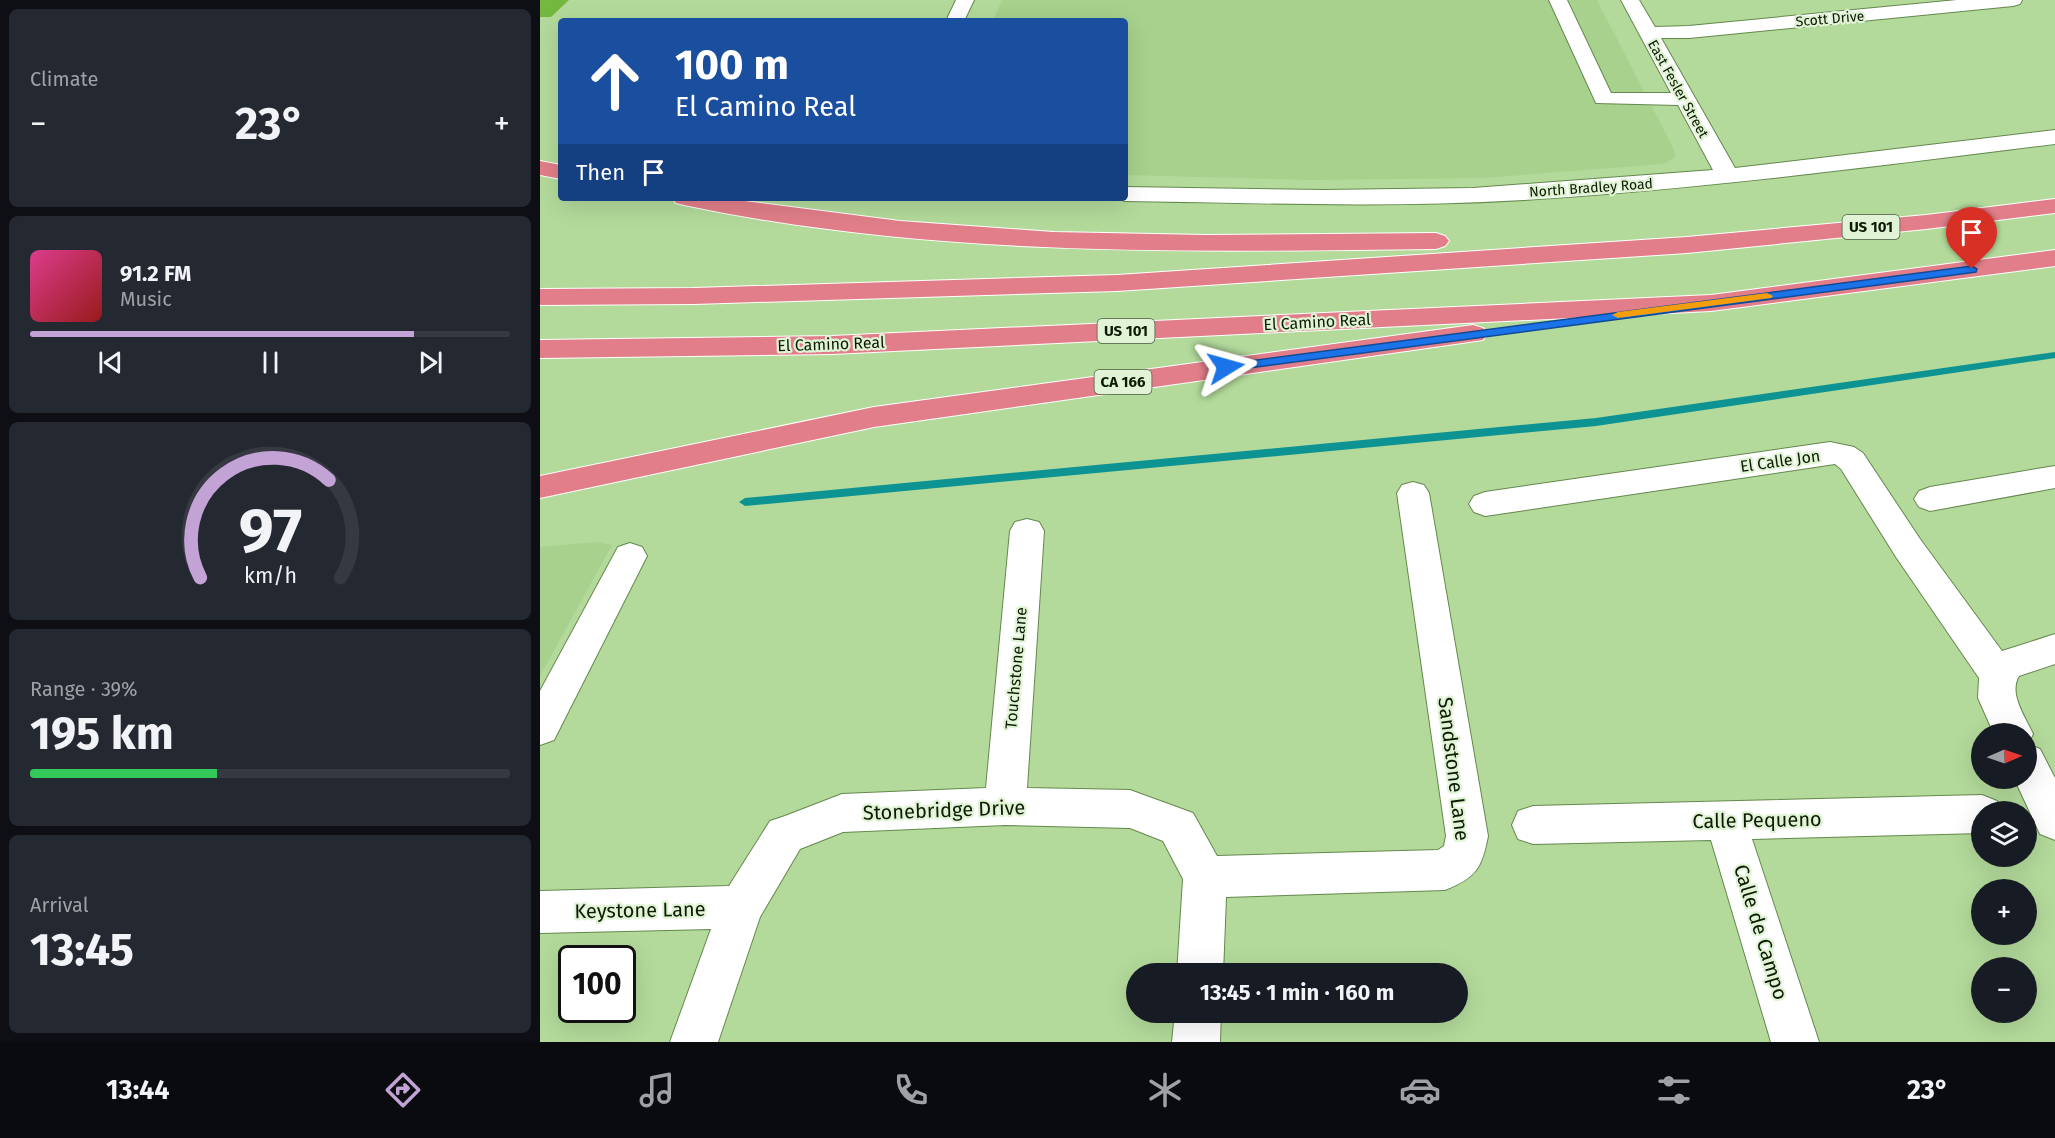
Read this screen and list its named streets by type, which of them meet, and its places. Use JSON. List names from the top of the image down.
{
  "streets": {
    "highway": ["US 101", "El Camino Real", "CA 166"],
    "street": [
      "Scott Drive",
      "East Fesler Street",
      "North Bradley Road",
      "El Calle Jon",
      "Touchstone Lane",
      "Sandstone Lane",
      "Stonebridge Drive",
      "Calle Pequeno",
      "Keystone Lane",
      "Calle de Campo"
    ]
  },
  "crossings": [
    ["Scott Drive", "East Fesler Street"],
    ["East Fesler Street", "North Bradley Road"],
    ["El Camino Real", "CA 166"],
    ["Touchstone Lane", "Stonebridge Drive"],
    ["Sandstone Lane", "Stonebridge Drive"],
    ["Stonebridge Drive", "Keystone Lane"],
    ["Calle Pequeno", "Calle de Campo"]
  ],
  "north": "right",
  "page": {
    "tile": [
      "Climate",
      ["Range · 39%", "195 km"],
      ["Arrival", "13:45"]
    ],
    "turn": ["100 m", "El Camino Real"],
    "heat": ["−", "23°", "+"],
    "then": "Then",
    "song": ["91.2 FM", "Music"],
    "map_buttons": ["+", "−"],
    "limit": "100",
    "trip": "13:45 · 1 min · 160 m",
    "tabs": ["13:44", "23°"],
    "gauge": ["97", "km/h"]
  }
}
